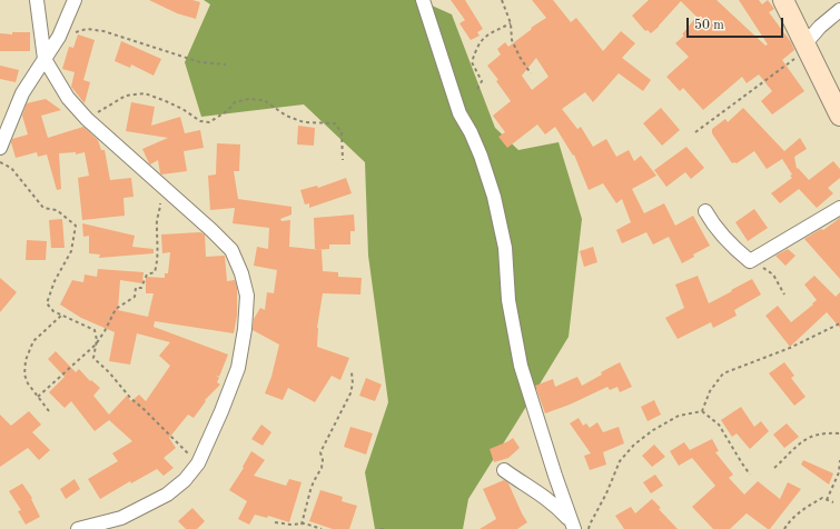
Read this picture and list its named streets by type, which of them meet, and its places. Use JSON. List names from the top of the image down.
{
  "scale_bar": "50 m"
}
